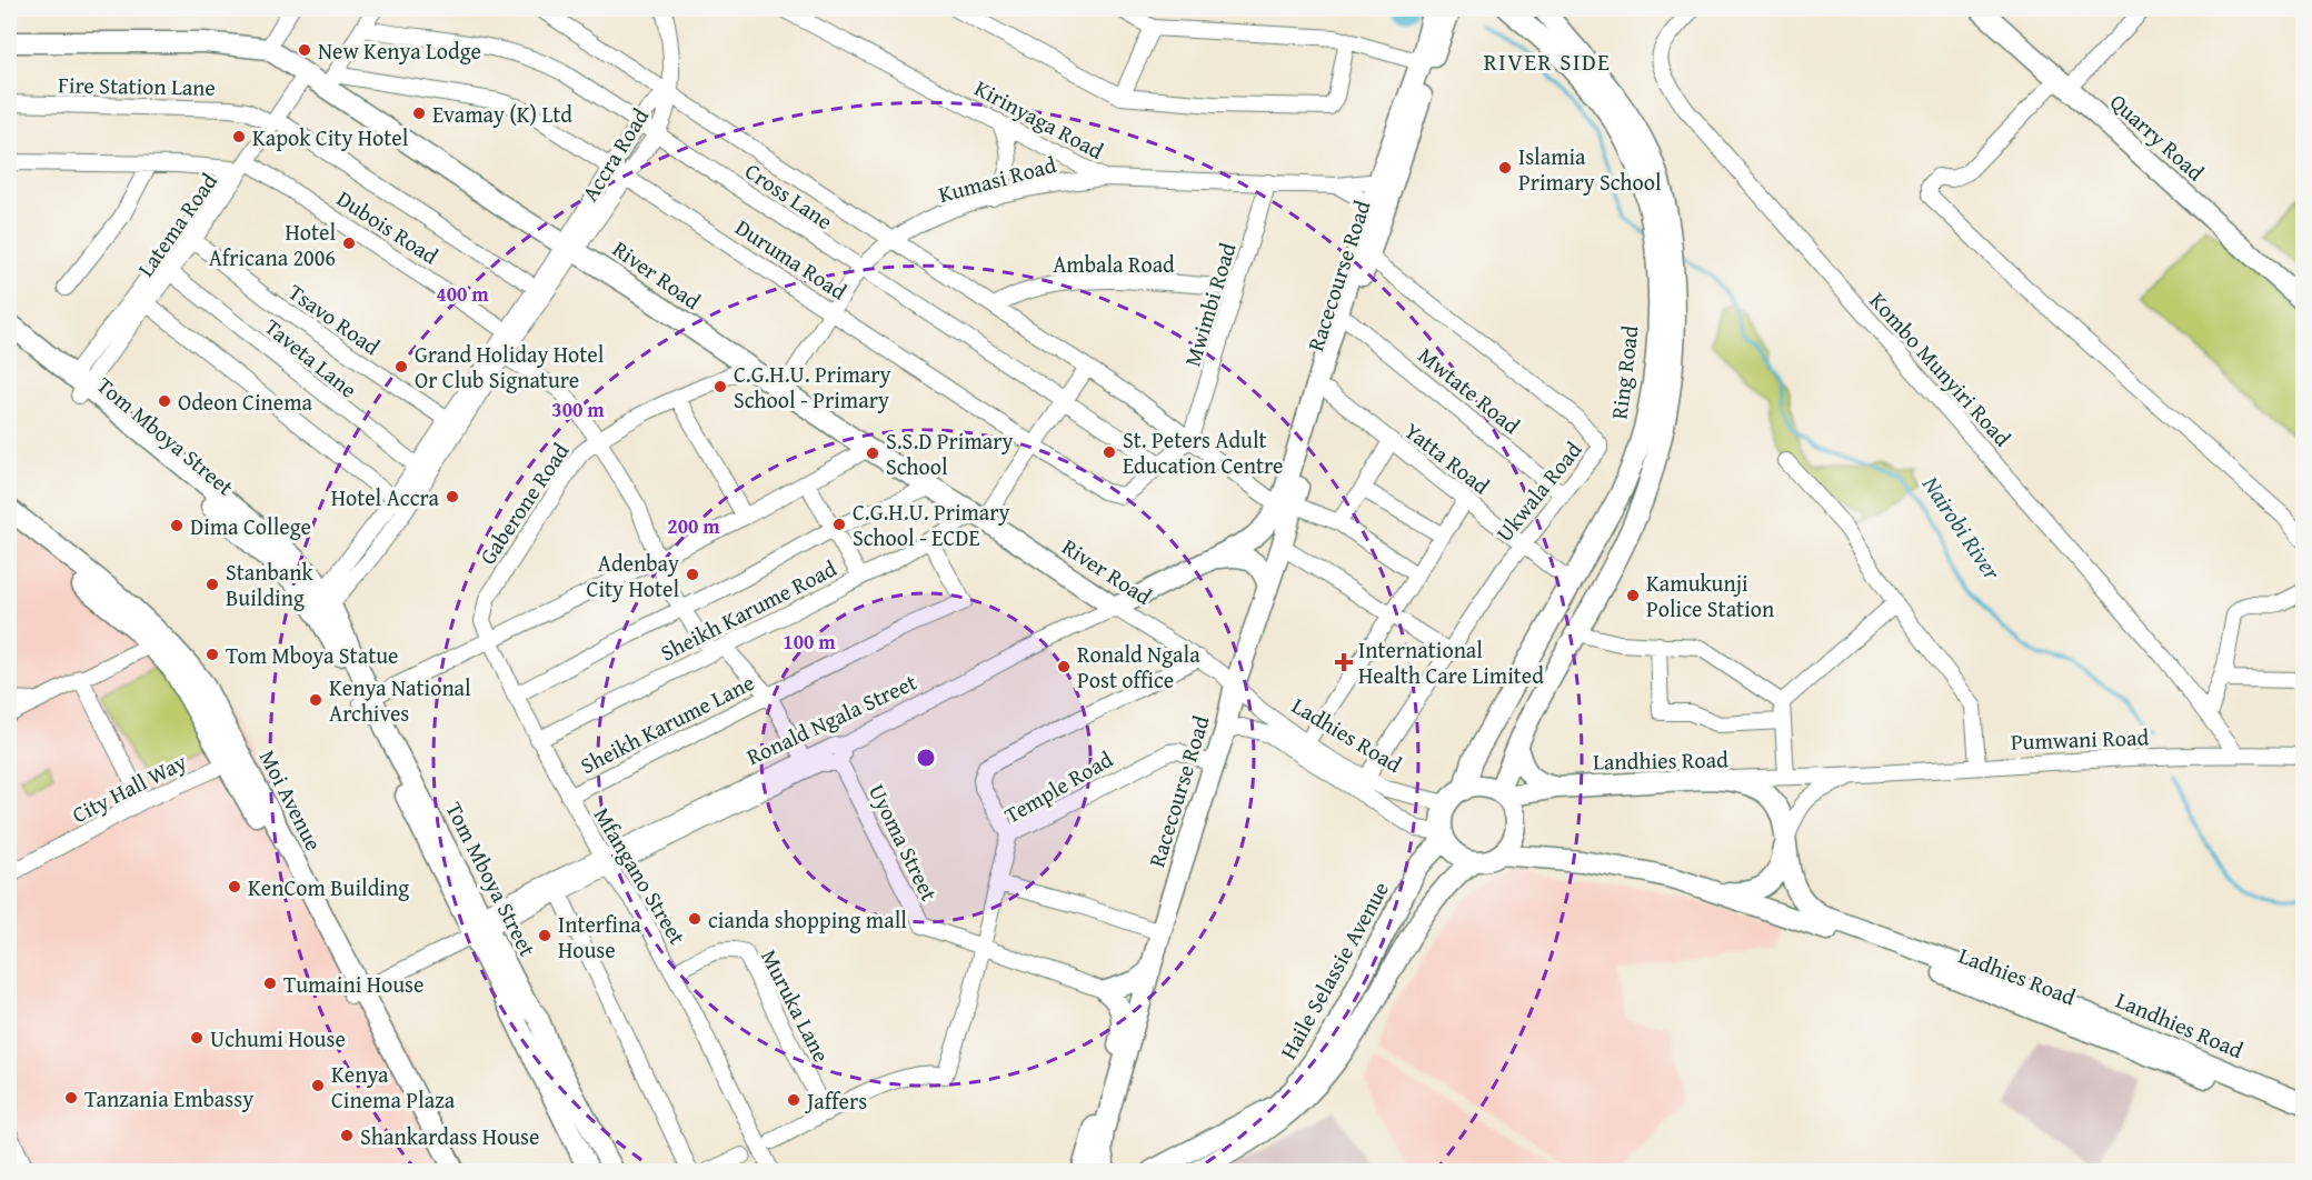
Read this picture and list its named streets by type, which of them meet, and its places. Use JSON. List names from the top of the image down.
{
  "streets": {
    "main road": [
      "Quarry Road",
      "River Road",
      "Racecourse Road",
      "Ring Road",
      "Tom Mboya Street",
      "Ronald Ngala Street",
      "Ladhies Road",
      "Landhies Road",
      "Moi Avenue",
      "Haile Selassie Avenue"
    ],
    "street": [
      "Fire Station Lane",
      "Kirinyaga Road",
      "Accra Road",
      "Kumasi Road",
      "Cross Lane",
      "Latema Road",
      "Dubois Road",
      "Duruma Road",
      "Ambala Road",
      "Mwimbi Road",
      "Tsavo Road",
      "Taveta Lane",
      "Kombo Munyiri Road",
      "Mwtate Road",
      "Yatta Road",
      "Ukwala Road",
      "Gaberone Road",
      "Sheikh Karume Road",
      "Sheikh Karume Lane",
      "Pumwani Road",
      "Temple Road",
      "City Hall Way",
      "Uyoma Street",
      "Mfangano Street",
      "Muruka Lane"
    ]
  },
  "crossings": [
    ["Fire Station Lane", "Accra Road"],
    ["Fire Station Lane", "Latema Road"],
    ["Kirinyaga Road", "Kumasi Road"],
    ["Kirinyaga Road", "Racecourse Road"],
    ["Kirinyaga Road", "Mwimbi Road"],
    ["Accra Road", "Cross Lane"],
    ["Accra Road", "Dubois Road"],
    ["Accra Road", "Duruma Road"],
    ["Accra Road", "River Road"],
    ["Accra Road", "Tsavo Road"],
    ["Accra Road", "Taveta Lane"],
    ["Accra Road", "Tom Mboya Street"],
    ["Kumasi Road", "Cross Lane"],
    ["Kumasi Road", "Duruma Road"],
    ["Kumasi Road", "River Road"],
    ["Cross Lane", "Duruma Road"],
    ["Cross Lane", "Sheikh Karume Road"],
    ["Latema Road", "Dubois Road"],
    ["Latema Road", "River Road"],
    ["Latema Road", "Tsavo Road"],
    ["Latema Road", "Taveta Lane"],
    ["Latema Road", "Tom Mboya Street"],
    ["Duruma Road", "River Road"],
    ["Duruma Road", "Mwimbi Road"],
    ["Duruma Road", "Sheikh Karume Road"],
    ["Ambala Road", "Mwimbi Road"],
    ["River Road", "Racecourse Road"],
    ["River Road", "Gaberone Road"],
    ["River Road", "Sheikh Karume Road"],
    ["River Road", "Ronald Ngala Street"],
    ["River Road", "Ladhies Road"],
    ["Racecourse Road", "Mwtate Road"],
    ["Racecourse Road", "Yatta Road"],
    ["Racecourse Road", "Ukwala Road"],
    ["Racecourse Road", "Ronald Ngala Street"],
    ["Racecourse Road", "Ladhies Road"],
    ["Racecourse Road", "Temple Road"],
    ["Kombo Munyiri Road", "Pumwani Road"],
    ["Ring Road", "Yatta Road"],
    ["Ring Road", "Ladhies Road"],
    ["Ring Road", "Landhies Road"],
    ["Ring Road", "Haile Selassie Avenue"],
    ["Mwtate Road", "Ukwala Road"],
    ["Tom Mboya Street", "Ronald Ngala Street"],
    ["Yatta Road", "Ukwala Road"],
    ["Ukwala Road", "Ladhies Road"],
    ["Gaberone Road", "Mfangano Street"],
    ["Sheikh Karume Road", "Sheikh Karume Lane"],
    ["Sheikh Karume Road", "Mfangano Street"],
    ["Ronald Ngala Street", "Moi Avenue"],
    ["Ronald Ngala Street", "Uyoma Street"],
    ["Ronald Ngala Street", "Mfangano Street"],
    ["Sheikh Karume Lane", "Mfangano Street"],
    ["Ladhies Road", "Landhies Road"],
    ["Ladhies Road", "Haile Selassie Avenue"],
    ["Landhies Road", "Haile Selassie Avenue"],
    ["Temple Road", "Uyoma Street"],
    ["Temple Road", "Muruka Lane"],
    ["City Hall Way", "Moi Avenue"],
    ["Mfangano Street", "Muruka Lane"]
  ],
  "districts": ["RIVER SIDE"],
  "water": ["Nairobi River"],
  "places": {
    "other": [
      "New Kenya Lodge",
      "Evamay (K) Ltd",
      "Kapok City Hotel",
      "Islamia Primary School",
      "Hotel Africana 2006",
      "Grand Holiday Hotel Or Club Signature",
      "C.G.H.U. Primary School - Primary",
      "Odeon Cinema",
      "St. Peters Adult Education Centre",
      "S.S.D Primary School",
      "Hotel Accra",
      "C.G.H.U. Primary School - ECDE",
      "Dima College",
      "Adenbay City Hotel",
      "Stanbank Building",
      "Kamukunji Police Station",
      "Tom Mboya Statue",
      "Ronald Ngala Post office",
      "Kenya National Archives",
      "KenCom Building",
      "cianda shopping mall",
      "Interfina House",
      "Tumaini House",
      "Uchumi House",
      "Kenya Cinema Plaza",
      "Tanzania Embassy",
      "Jaffers",
      "Shankardass House"
    ],
    "health": ["International Health Care Limited"]
  },
  "rings": [
    "400 m",
    "300 m",
    "200 m",
    "100 m"
  ]
}
